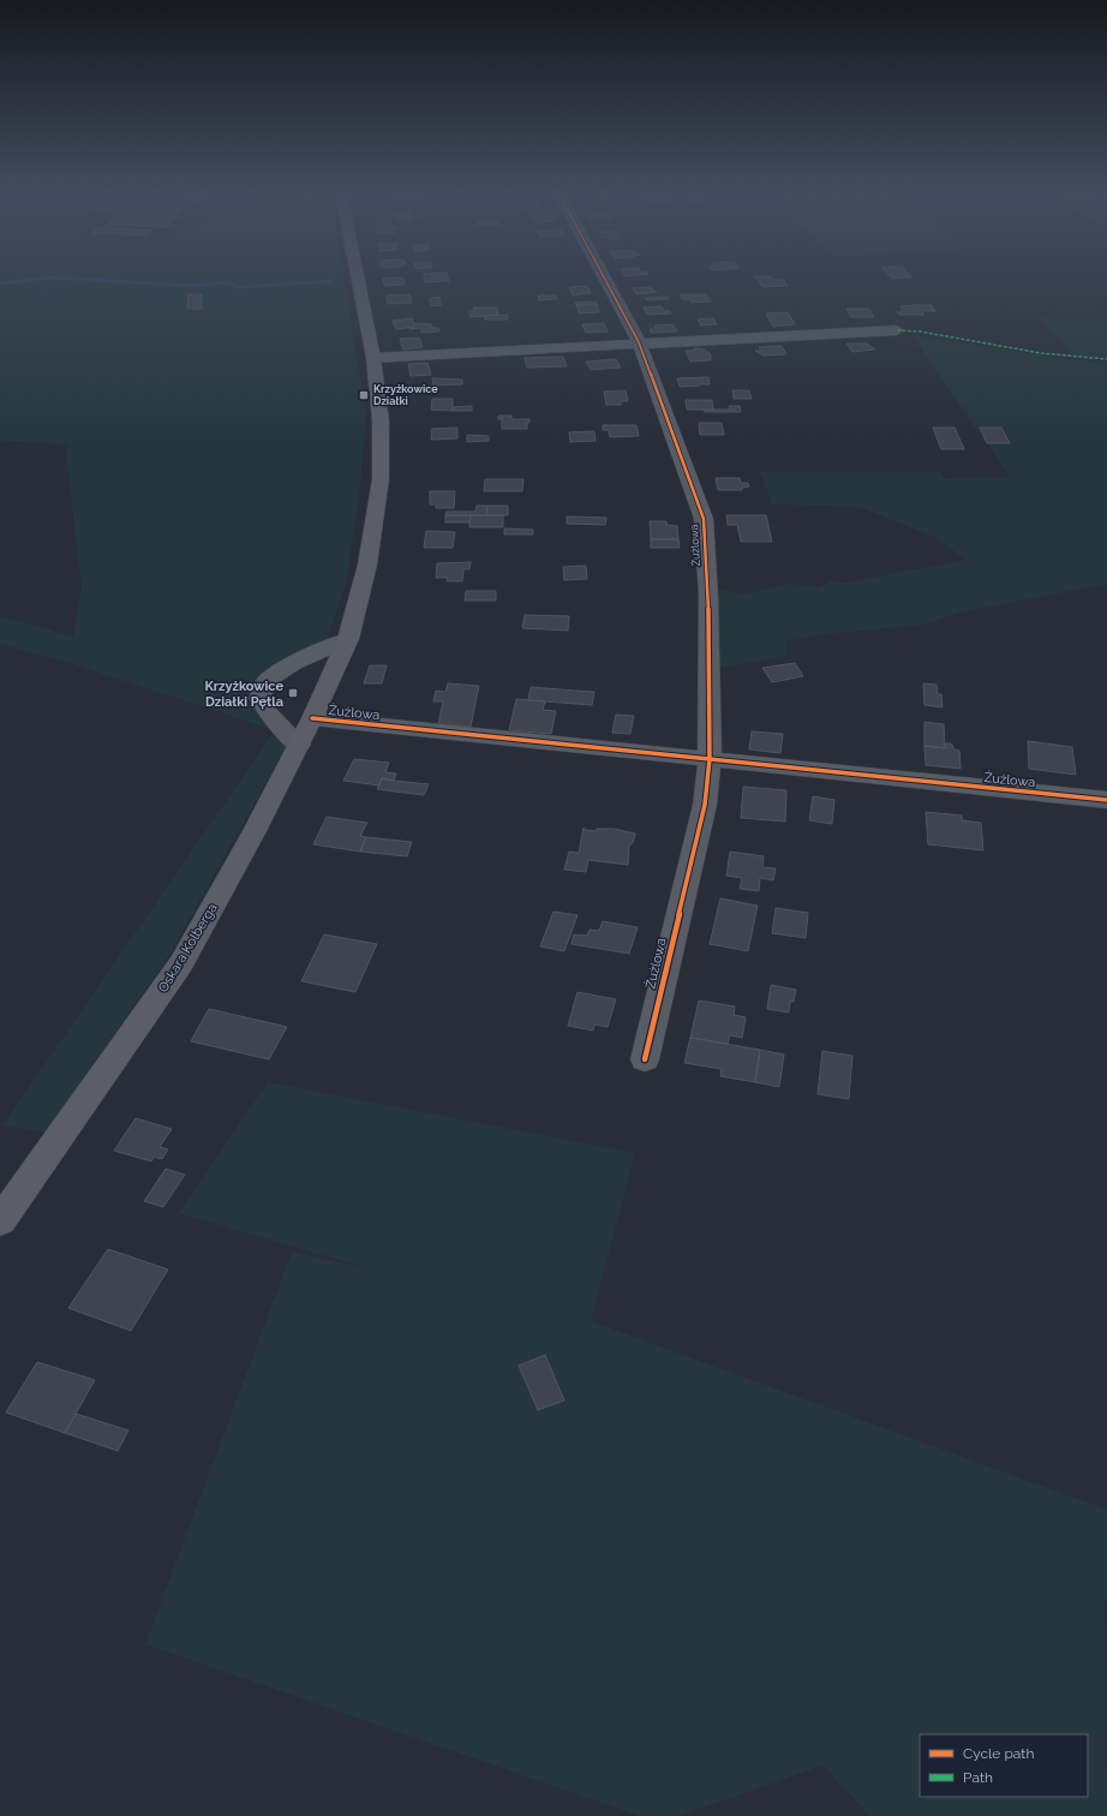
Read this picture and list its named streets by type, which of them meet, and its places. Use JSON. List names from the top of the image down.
{
  "streets": {
    "main road": ["Oskara Kolberga"],
    "street": ["Żużlowa"]
  },
  "crossings": [
    ["Żużlowa", "Oskara Kolberga"]
  ],
  "places": {
    "transit": ["Krzyżkowice Działki", "Krzyżkowice Działki Pętla"]
  },
  "legend": ["Cycle path", "Path"]
}
